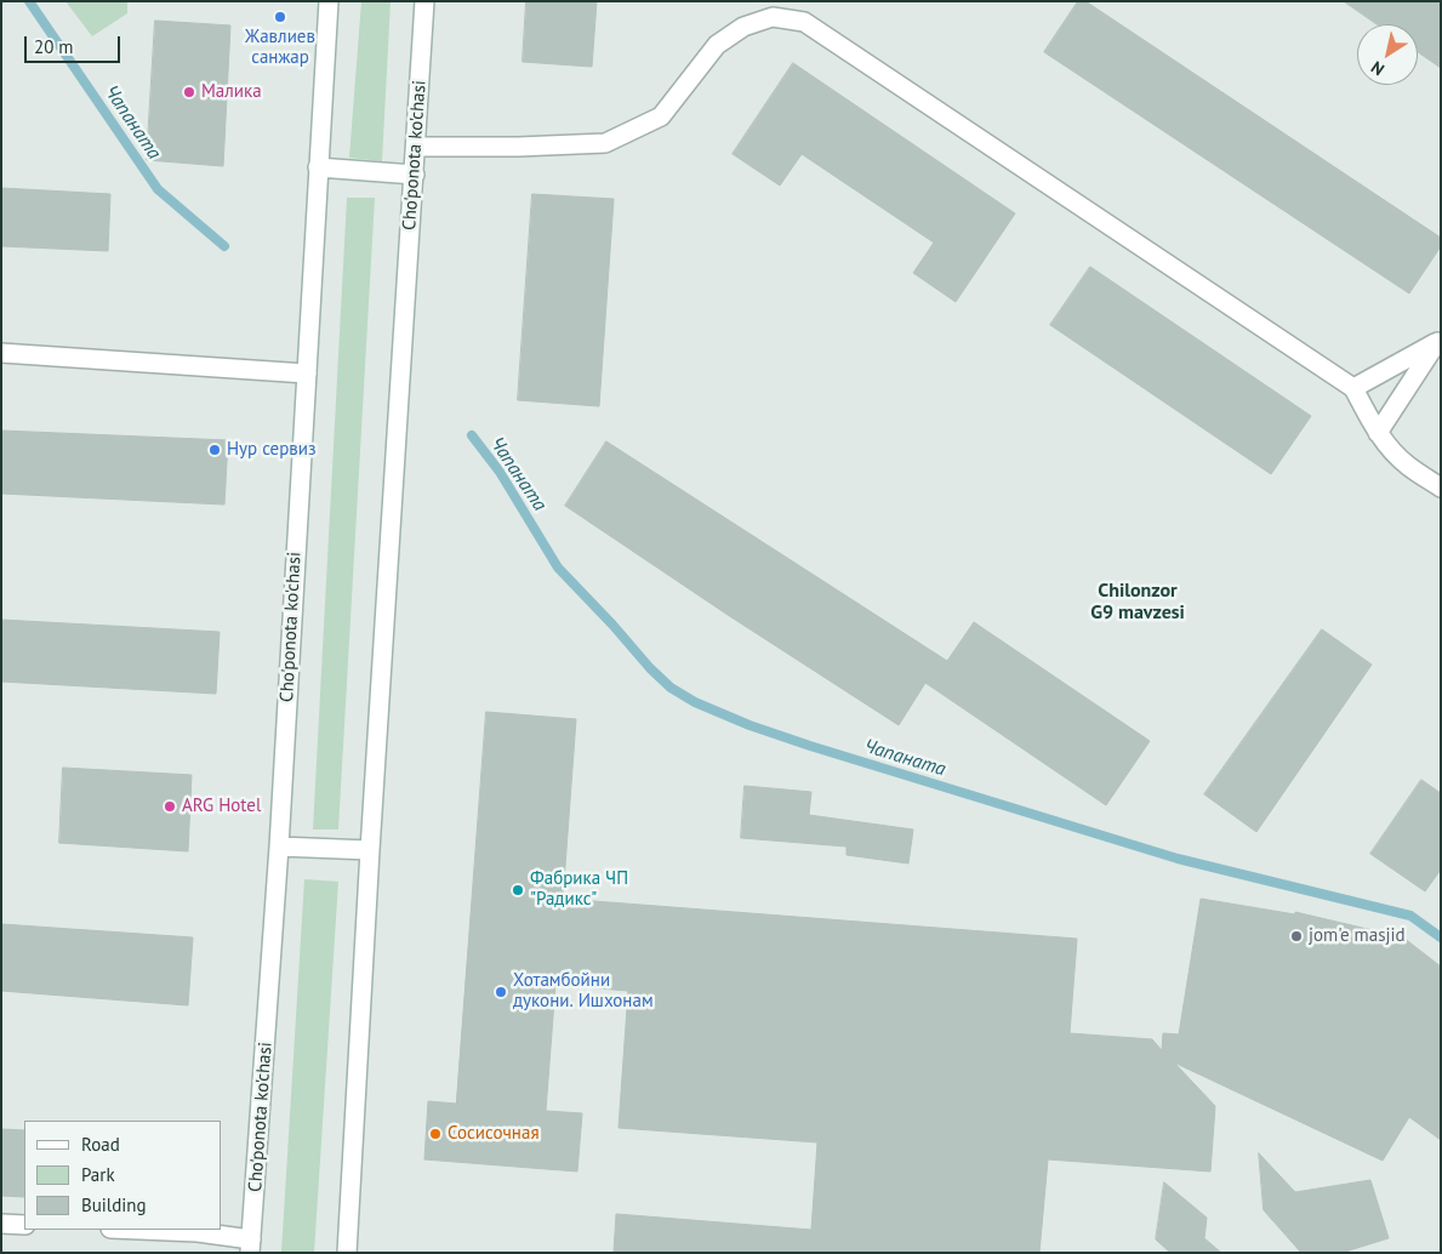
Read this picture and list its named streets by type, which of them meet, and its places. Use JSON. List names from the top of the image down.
{
  "streets": {
    "main road": ["Cho'ponota ko'chasi"]
  },
  "districts": ["Chilonzor G9 mavzesi"],
  "water": ["Чапаната"],
  "places": [
    "Жавлиев санжар",
    "Малика",
    "Нур сервиз",
    "ARG Hotel",
    "Фабрика ЧП \"Радикс\"",
    "jom'e masjid",
    "Хотамбойни дукони. Ишхонам",
    "Сосисочная"
  ],
  "legend": ["Road", "Park", "Building"],
  "scale_bar": "20 m",
  "north": "bottom left"
}
